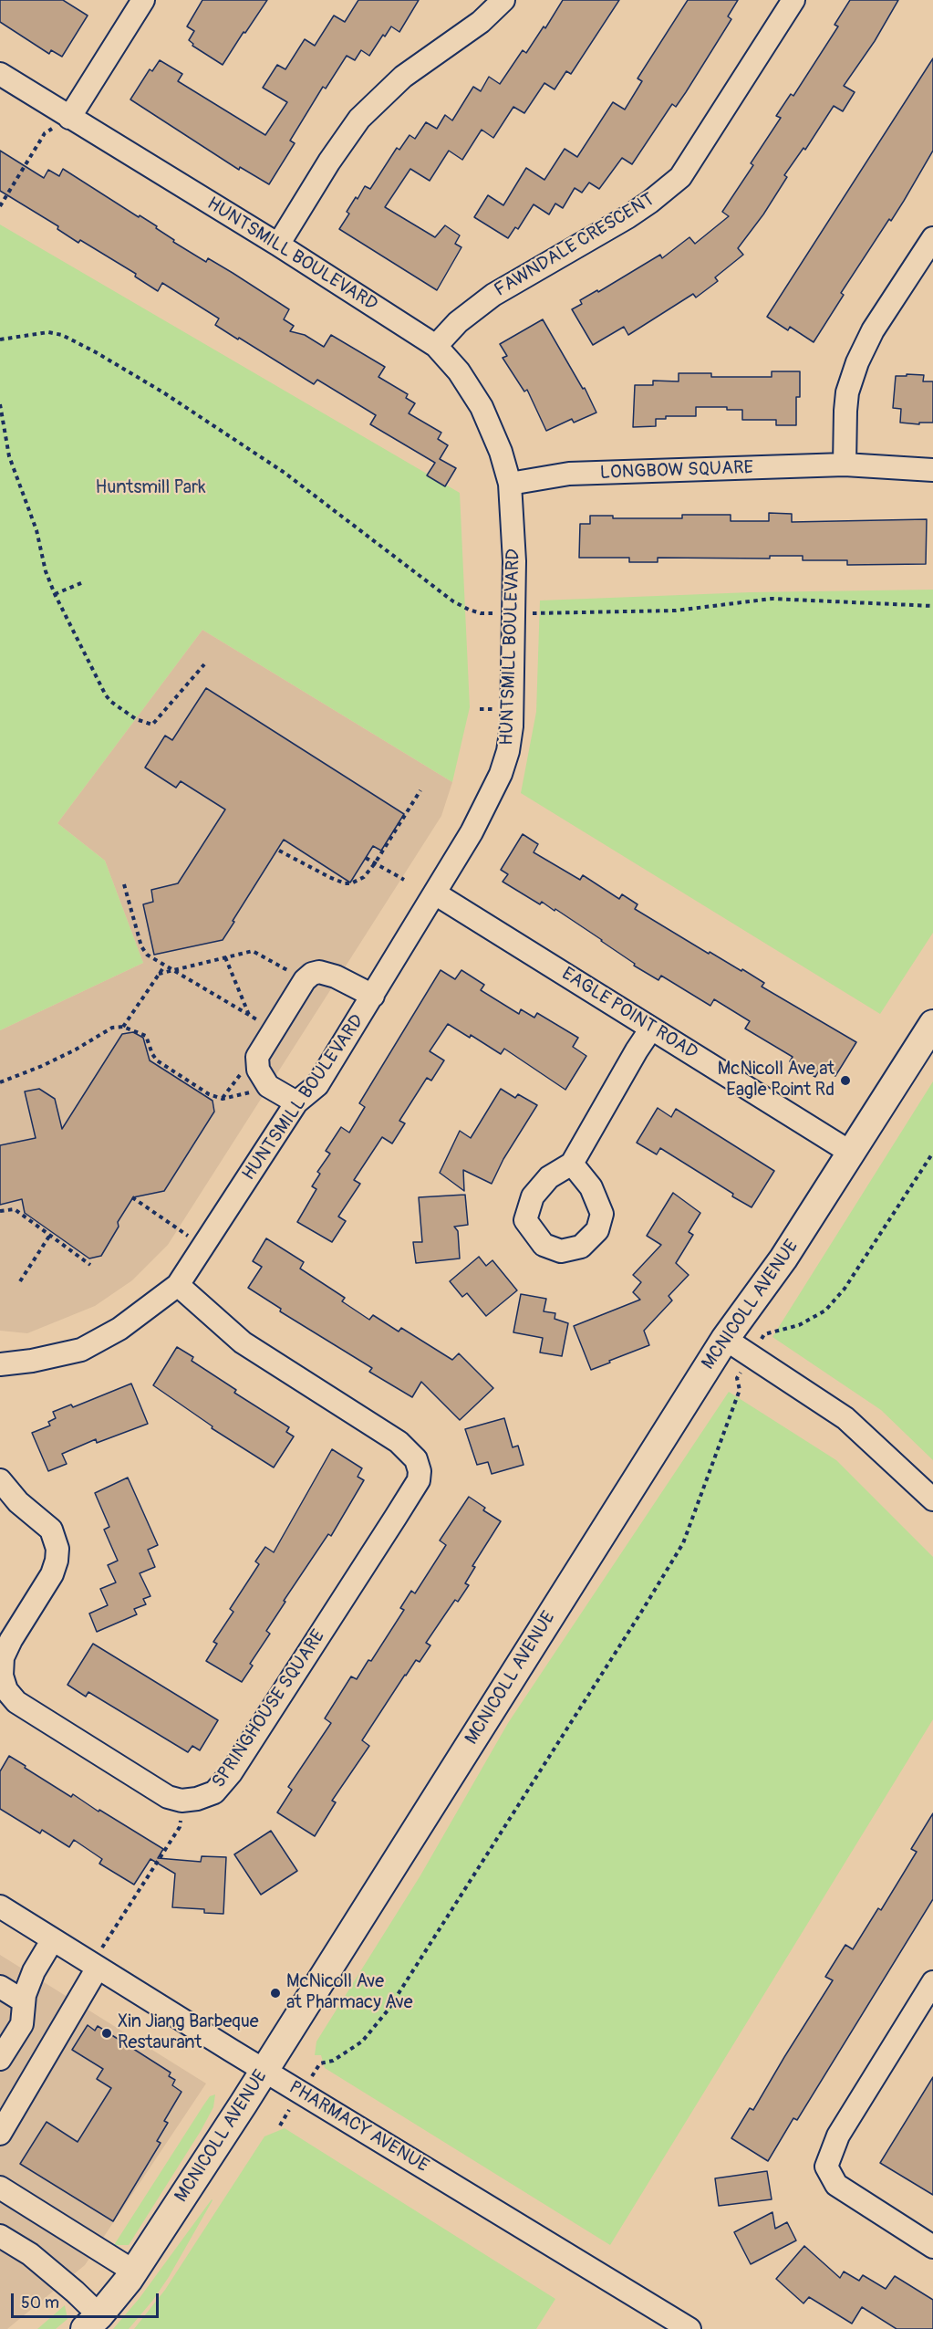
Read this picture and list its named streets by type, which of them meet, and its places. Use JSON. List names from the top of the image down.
{
  "streets": {
    "main road": ["MCNICOLL AVENUE"],
    "street": [
      "FAWNDALE CRESCENT",
      "HUNTSMILL BOULEVARD",
      "LONGBOW SQUARE",
      "EAGLE POINT ROAD",
      "SPRINGHOUSE SQUARE",
      "PHARMACY AVENUE"
    ]
  },
  "crossings": [
    ["FAWNDALE CRESCENT", "HUNTSMILL BOULEVARD"],
    ["HUNTSMILL BOULEVARD", "LONGBOW SQUARE"],
    ["HUNTSMILL BOULEVARD", "EAGLE POINT ROAD"],
    ["HUNTSMILL BOULEVARD", "SPRINGHOUSE SQUARE"],
    ["EAGLE POINT ROAD", "MCNICOLL AVENUE"],
    ["MCNICOLL AVENUE", "PHARMACY AVENUE"]
  ],
  "parks": ["Huntsmill Park"],
  "places": ["McNicoll Ave at Eagle Point Rd", "McNicoll Ave at Pharmacy Ave", "Xin Jiang Barbeque Restaurant"],
  "scale_bar": "50 m"
}
